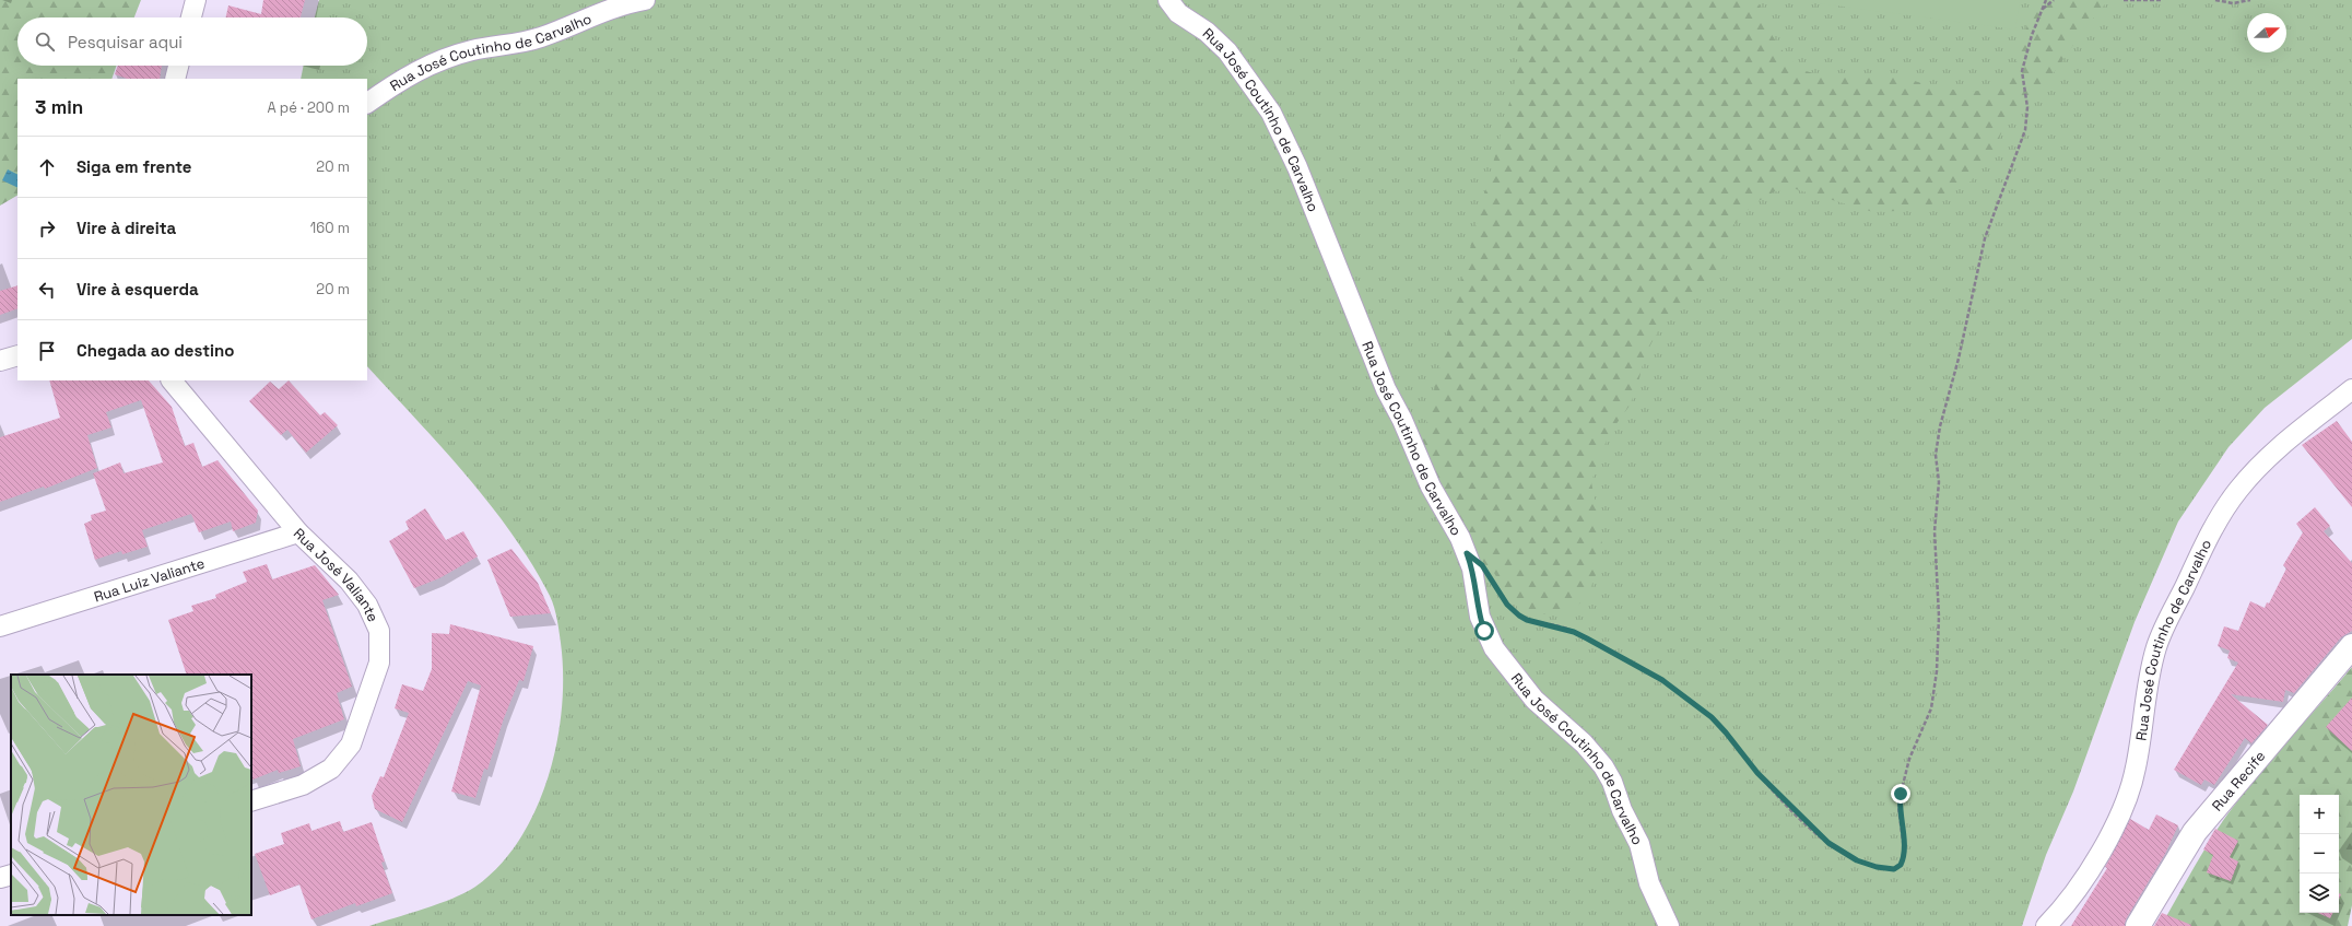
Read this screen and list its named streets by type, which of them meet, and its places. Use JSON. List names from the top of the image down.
{
  "streets": {
    "street": [
      "Rua José Coutinho de Carvalho",
      "Rua José Valiante",
      "Rua Luiz Valiante",
      "Rua Recife"
    ]
  },
  "crossings": [
    ["Rua José Valiante", "Rua Luiz Valiante"]
  ],
  "north": "right",
  "page": {
    "search": "Pesquisar aqui",
    "heading": ["3 min", "A pé · 200 m"],
    "list": [
      ["Siga em frente", "20 m"],
      ["Vire à direita", "160 m"],
      ["Vire à esquerda", "20 m"],
      "Chegada ao destino"
    ],
    "map_buttons": ["+", "−"]
  }
}
